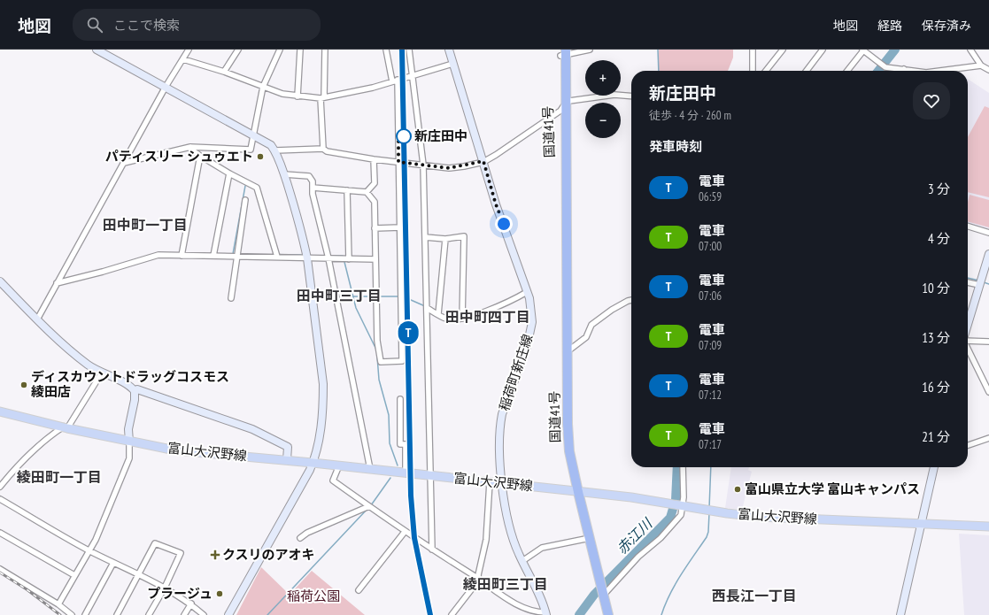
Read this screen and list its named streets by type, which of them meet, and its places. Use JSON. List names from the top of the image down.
{
  "streets": {
    "highway": ["国道41号"],
    "main road": ["富山大沢野線"],
    "street": ["稲荷町新庄線"]
  },
  "crossings": [
    ["国道41号", "富山大沢野線"],
    ["稲荷町新庄線", "富山大沢野線"]
  ],
  "districts": [
    "田中町一丁目",
    "田中町三丁目",
    "田中町四丁目",
    "綾田町一丁目",
    "綾田町三丁目",
    "西長江一丁目"
  ],
  "water": ["赤江川"],
  "parks": ["稲荷公園"],
  "places": {
    "other": [
      "新庄田中",
      "パティスリー シュゥエト",
      "ディスカウントドラッグコスモス 綾田店",
      "富山県立大学 富山キャンパス",
      "プラージュ"
    ],
    "health": ["クスリのアオキ"]
  },
  "page": {
    "header": "地図",
    "search": "ここで検索",
    "nav": ["地図", "経路", "保存済み"],
    "on_map": "T",
    "map_buttons": ["+", "−"],
    "heading": [
      ["新庄田中", "徒歩 · 4 分 · 260 m"],
      "発車時刻"
    ],
    "list": [
      {
        "mark": "T",
        "name": "電車",
        "note": "06:59",
        "value": "3 分"
      },
      {
        "mark": "T",
        "name": "電車",
        "note": "07:00",
        "value": "4 分"
      },
      {
        "mark": "T",
        "name": "電車",
        "note": "07:06",
        "value": "10 分"
      },
      {
        "mark": "T",
        "name": "電車",
        "note": "07:09",
        "value": "13 分"
      },
      {
        "mark": "T",
        "name": "電車",
        "note": "07:12",
        "value": "16 分"
      },
      {
        "mark": "T",
        "name": "電車",
        "note": "07:17",
        "value": "21 分"
      }
    ]
  }
}
